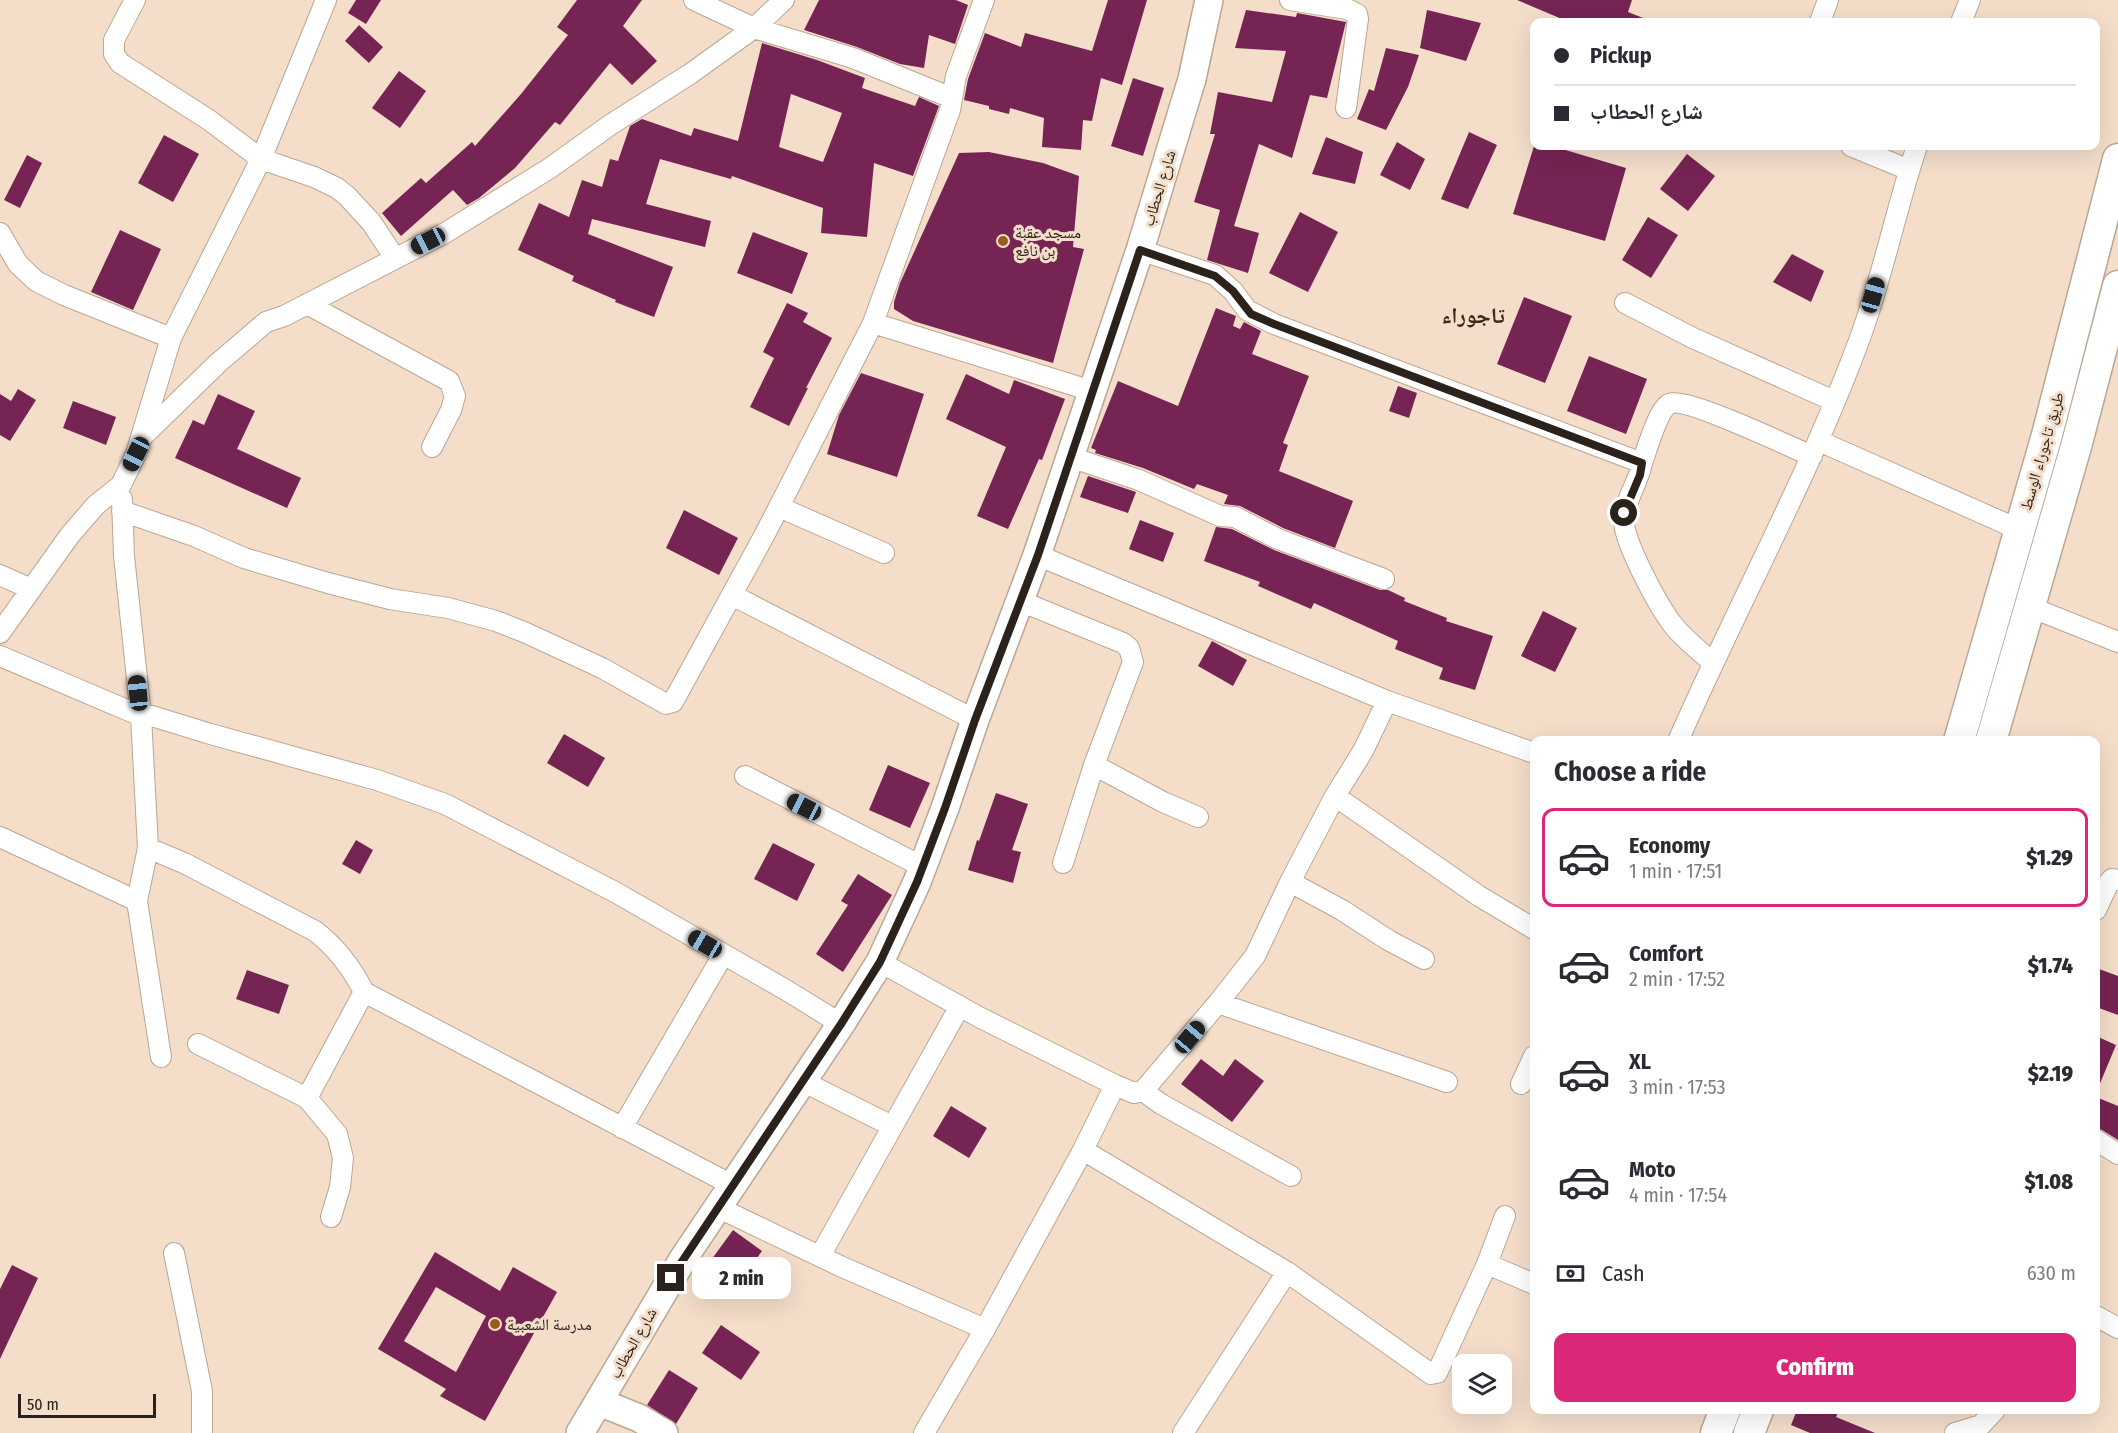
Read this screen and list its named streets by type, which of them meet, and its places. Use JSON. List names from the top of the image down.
{
  "streets": {
    "main road": ["طريق تاجوراء الوسط"],
    "street": ["شارع الحطاب"]
  },
  "districts": ["تاجوراء"],
  "places": ["مسجد عقبة بن نافع", "مدرسة الشعبية"],
  "scale_bar": "50 m",
  "page": {
    "banner": ["Pickup", "شارع الحطاب"],
    "heading": "Choose a ride",
    "list": [
      {
        "name": "Economy",
        "note": "1 min · 17:51",
        "value": "$1.29"
      },
      {
        "name": "Comfort",
        "note": "2 min · 17:52",
        "value": "$1.74"
      },
      {
        "name": "XL",
        "note": "3 min · 17:53",
        "value": "$2.19"
      },
      {
        "name": "Moto",
        "note": "4 min · 17:54",
        "value": "$1.08"
      }
    ],
    "pay": ["Cash", "630 m"],
    "bubble": "2 min",
    "buttons": "Confirm",
    "scale": "50 m"
  }
}
